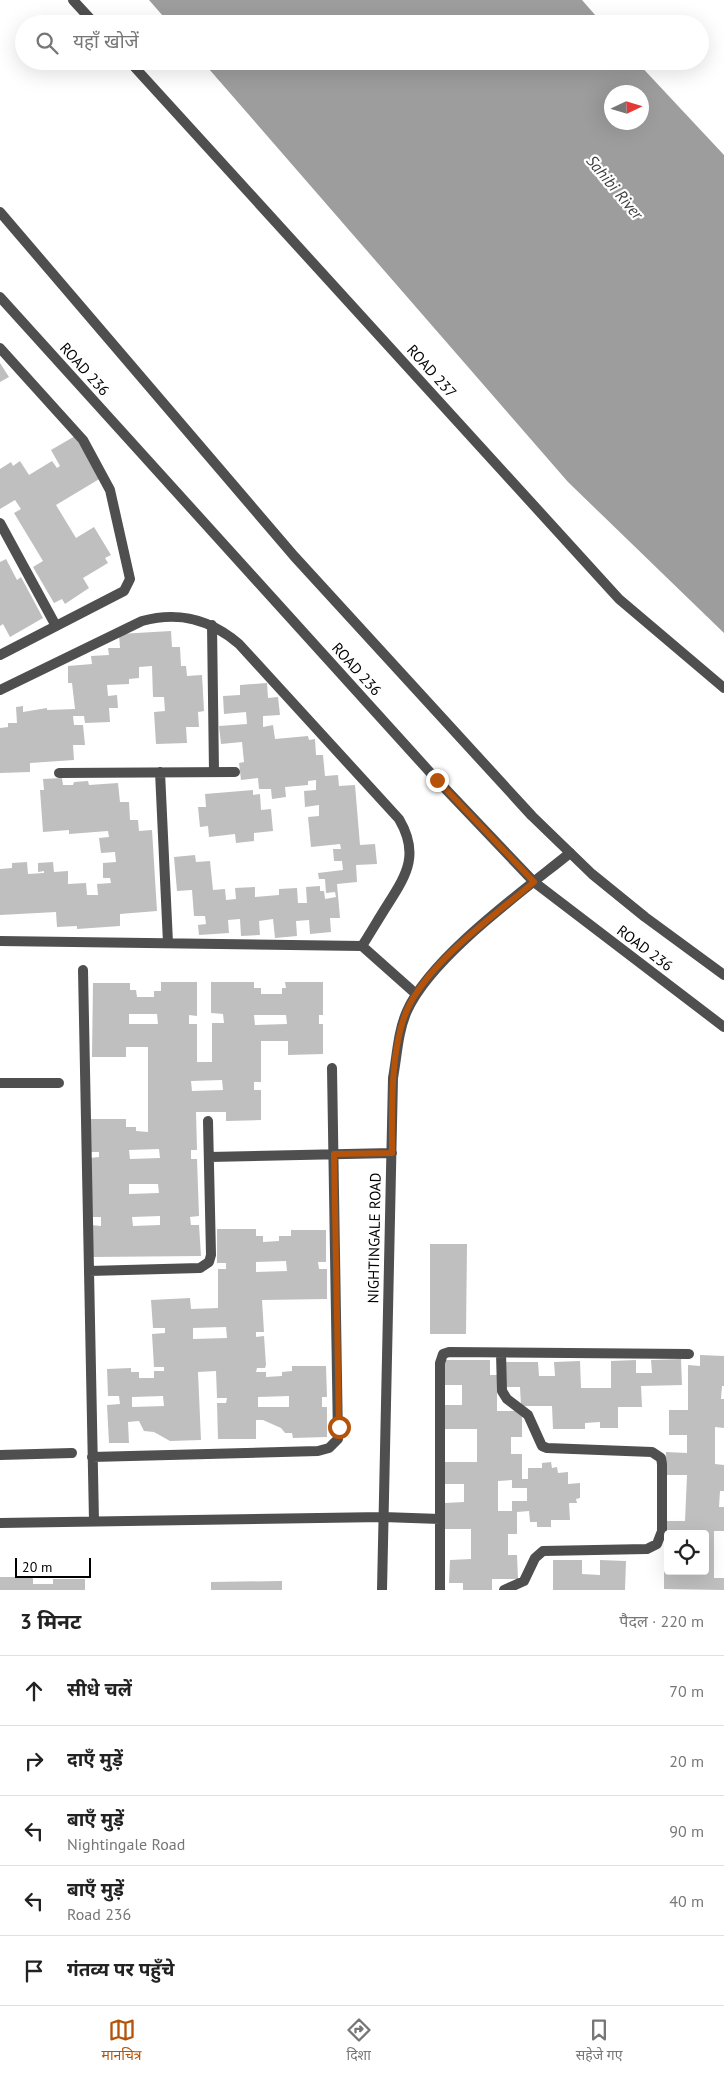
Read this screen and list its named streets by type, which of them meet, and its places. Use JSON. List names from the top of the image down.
{
  "streets": {
    "street": ["ROAD 236", "ROAD 237", "NIGHTINGALE ROAD"]
  },
  "crossings": [
    ["ROAD 236", "NIGHTINGALE ROAD"]
  ],
  "water": ["Sahibi River"],
  "scale_bar": "20 m",
  "north": "right",
  "page": {
    "search": "यहाँ खोजें",
    "scale": "20 m",
    "heading": ["3 मिनट", "पैदल · 220 m"],
    "list": [
      ["सीधे चलें", "70 m"],
      ["दाएँ मुड़ें", "20 m"],
      ["बाएँ मुड़ें", "Nightingale Road", "90 m"],
      ["बाएँ मुड़ें", "Road 236", "40 m"],
      "गंतव्य पर पहुँचे"
    ],
    "nav": ["मानचित्र", "दिशा", "सहेजे गए"]
  }
}
